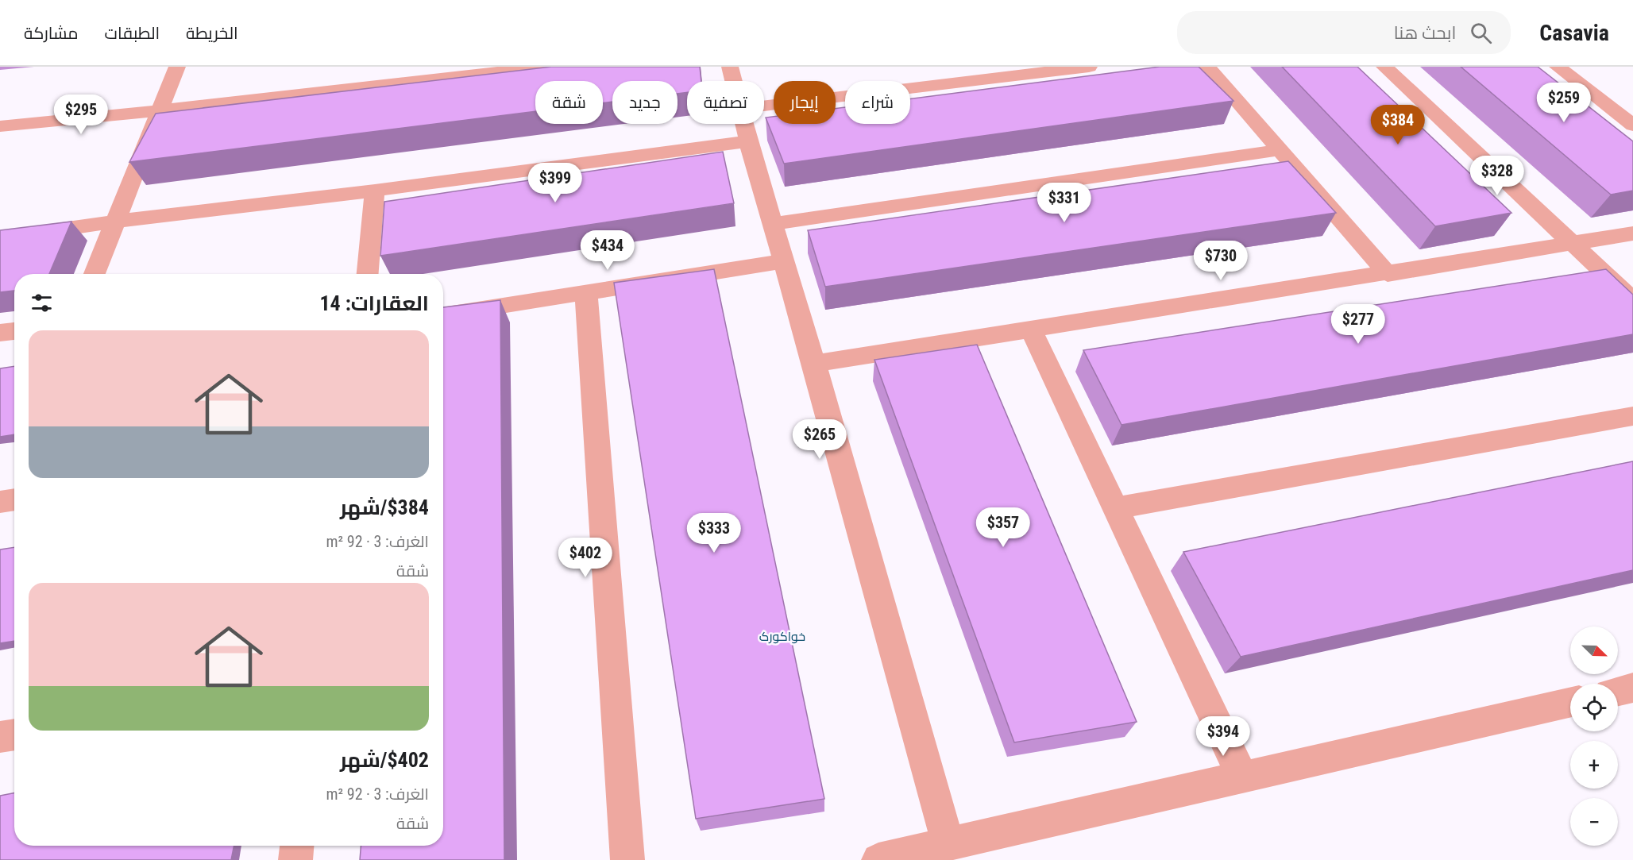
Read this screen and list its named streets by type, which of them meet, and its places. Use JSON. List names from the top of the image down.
{
  "districts": ["خواکورک"],
  "north": "bottom right",
  "page": {
    "header": "Casavia",
    "search": "ابحث هنا",
    "nav": ["الخريطة", "الطبقات", "مشاركة"],
    "chip": [
      "شراء",
      "إيجار",
      "تصفية",
      "جديد",
      "شقة"
    ],
    "price": [
      "$259",
      "$295",
      "$384",
      "$328",
      "$399",
      "$331",
      "$434",
      "$730",
      "$277",
      "$265",
      "$357",
      "$333",
      "$402",
      "$394"
    ],
    "heading": "العقارات: 14",
    "list": [
      {
        "name": "$384/شهر",
        "note": "الغرف: 3 · 92 m² · شقة"
      },
      {
        "name": "$402/شهر",
        "note": "الغرف: 3 · 92 m² · شقة"
      }
    ],
    "map_buttons": ["+", "−"]
  }
}
